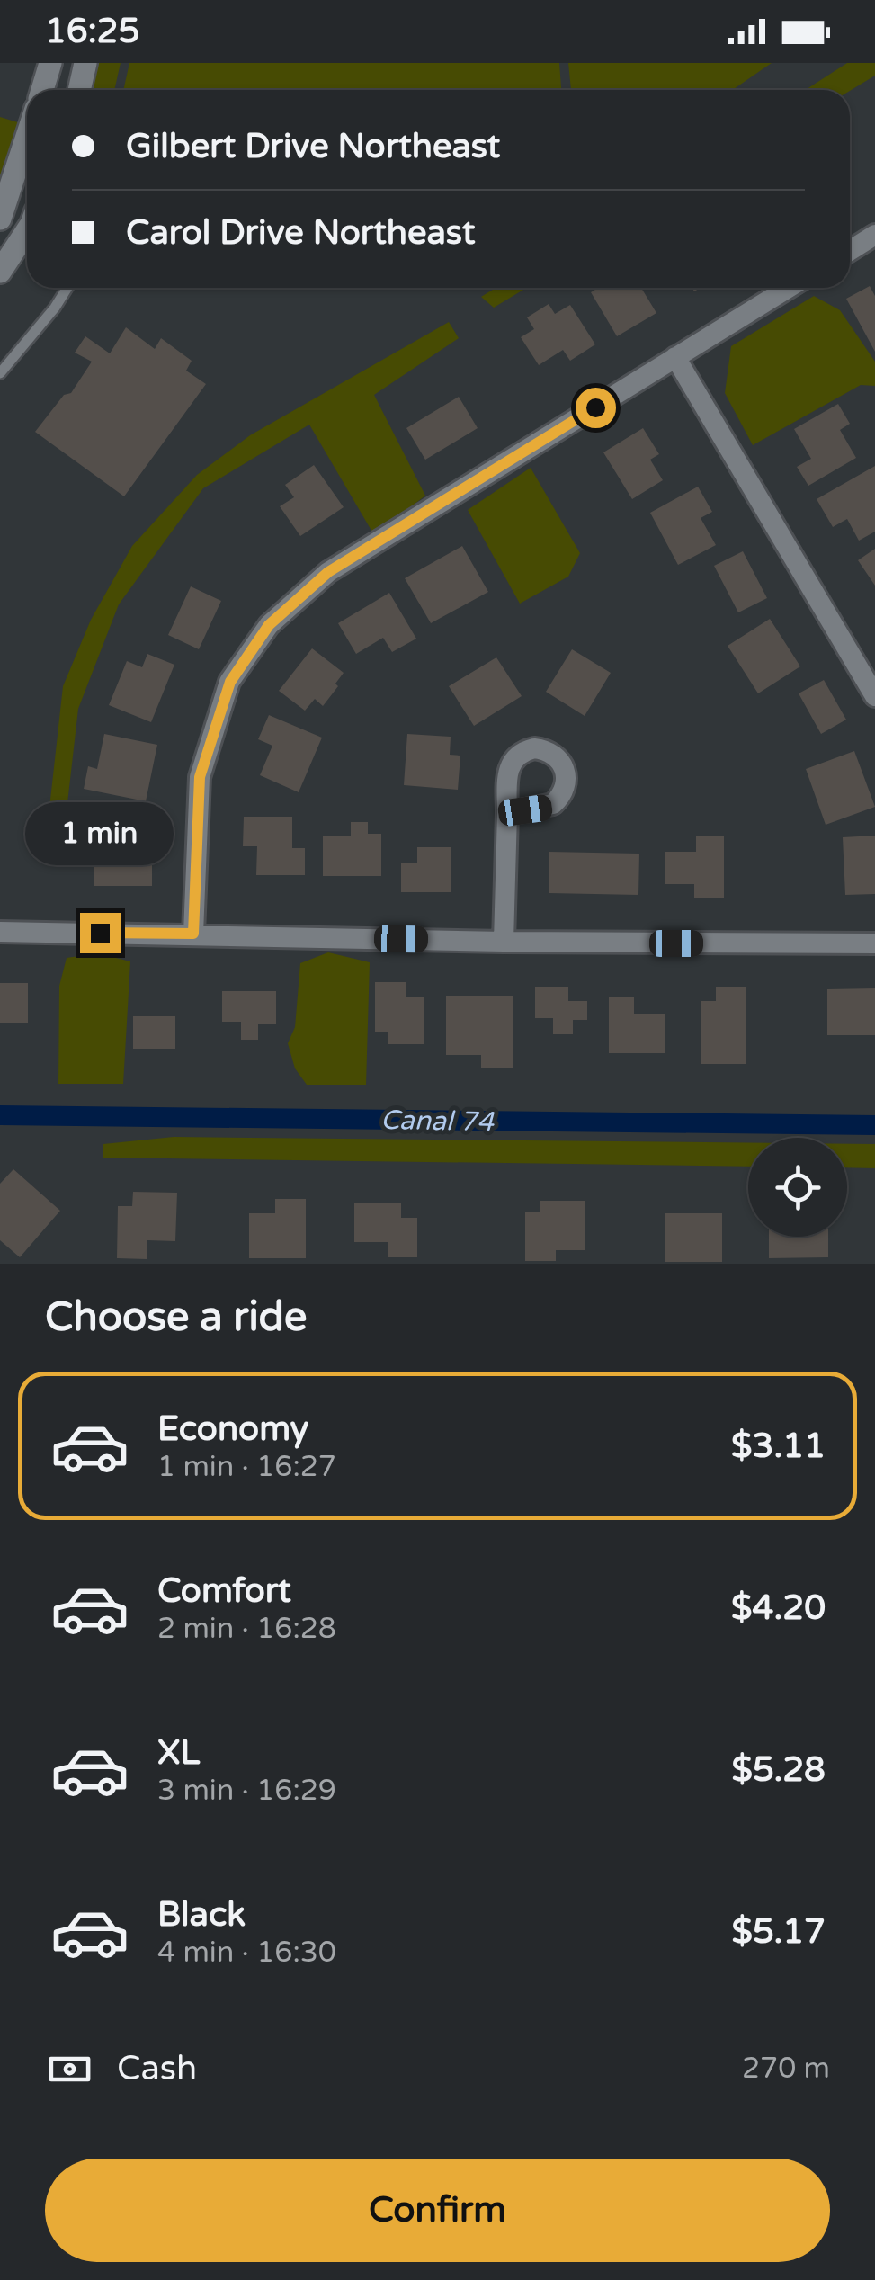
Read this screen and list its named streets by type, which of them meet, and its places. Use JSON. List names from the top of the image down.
{
  "water": ["Canal 74"],
  "page": {
    "status": "16:25",
    "banner": ["Gilbert Drive Northeast", "Carol Drive Northeast"],
    "bubble": "1 min",
    "heading": "Choose a ride",
    "list": [
      {
        "name": "Economy",
        "note": "1 min · 16:27",
        "value": "$3.11"
      },
      {
        "name": "Comfort",
        "note": "2 min · 16:28",
        "value": "$4.20"
      },
      {
        "name": "XL",
        "note": "3 min · 16:29",
        "value": "$5.28"
      },
      {
        "name": "Black",
        "note": "4 min · 16:30",
        "value": "$5.17"
      }
    ],
    "pay": ["Cash", "270 m"],
    "buttons": "Confirm"
  }
}
